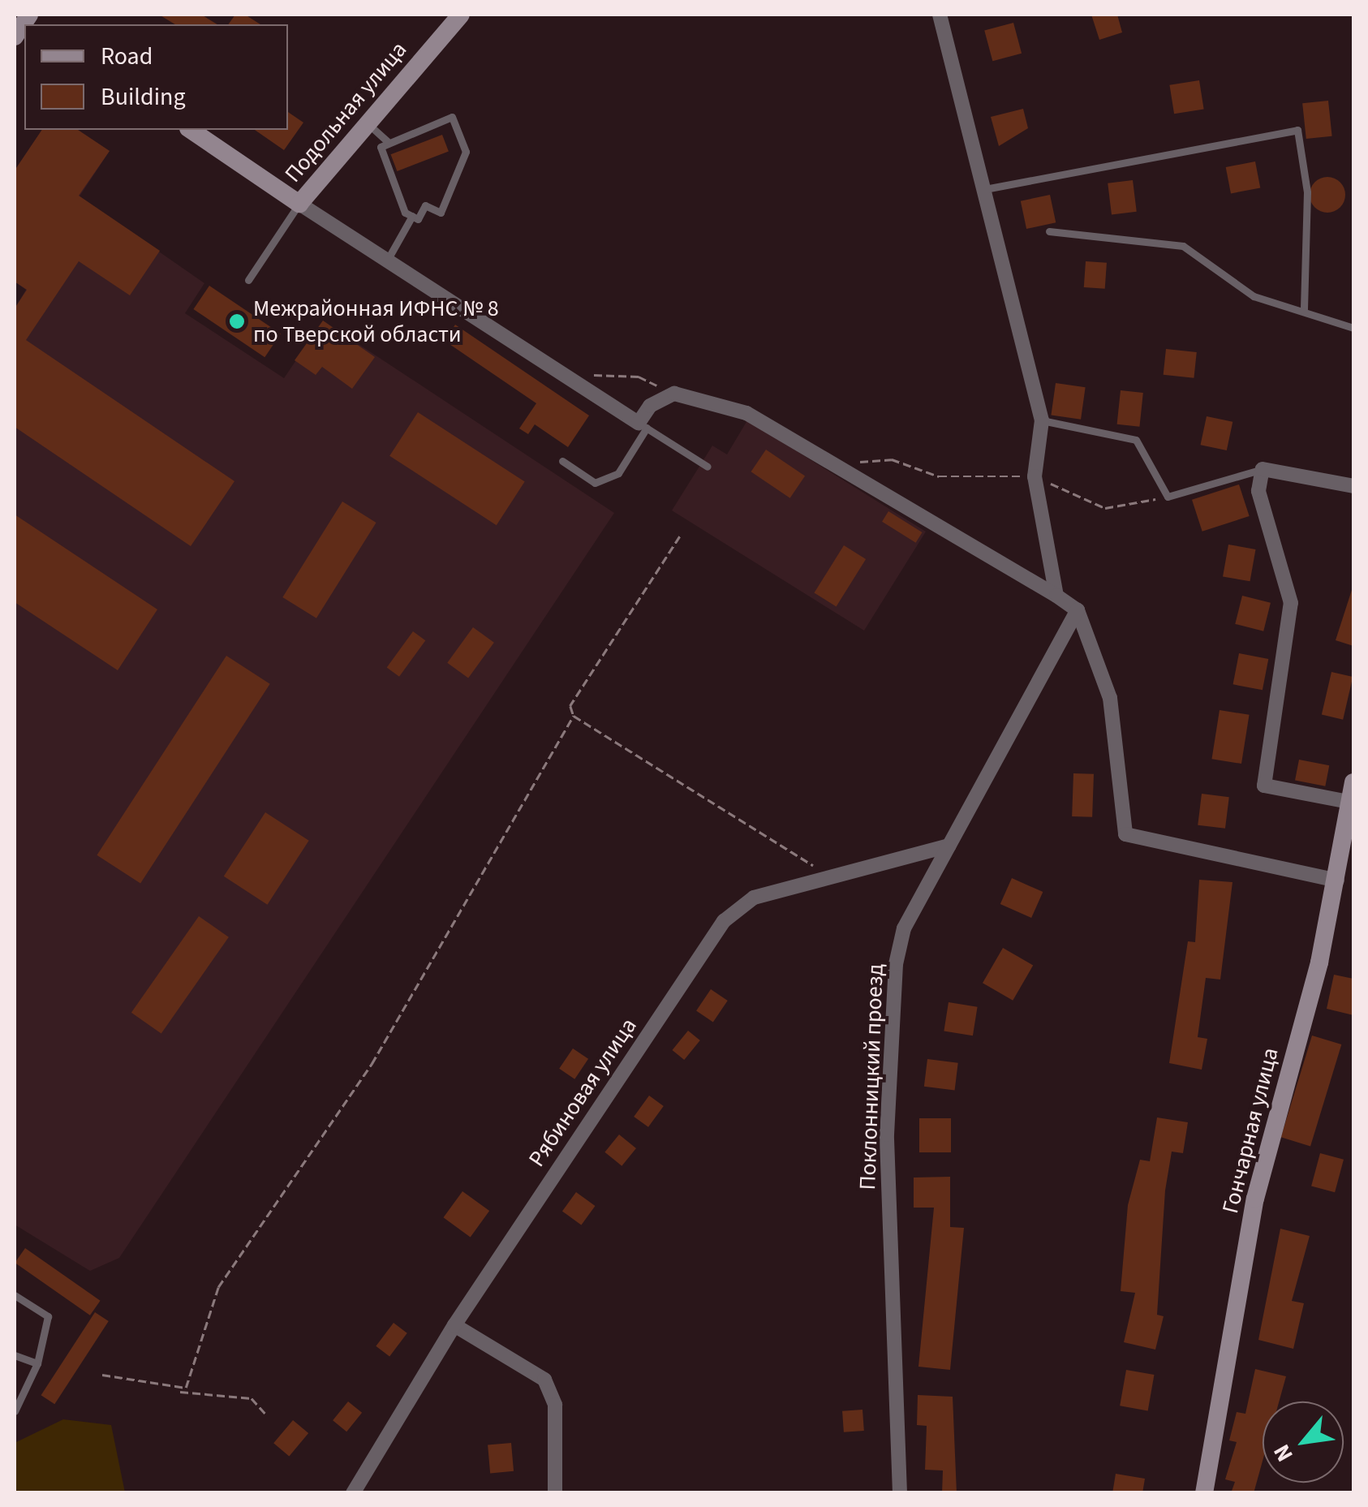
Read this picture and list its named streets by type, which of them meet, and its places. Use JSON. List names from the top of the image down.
{
  "streets": {
    "street": [
      "Подольная улица",
      "Поклонницкий проезд",
      "Рябиновая улица",
      "Гончарная улица"
    ]
  },
  "crossings": [
    ["Поклонницкий проезд", "Рябиновая улица"]
  ],
  "places": ["Межрайонная ИФНС № 8 по Тверской области"],
  "legend": ["Road", "Building"],
  "north": "bottom left"
}
